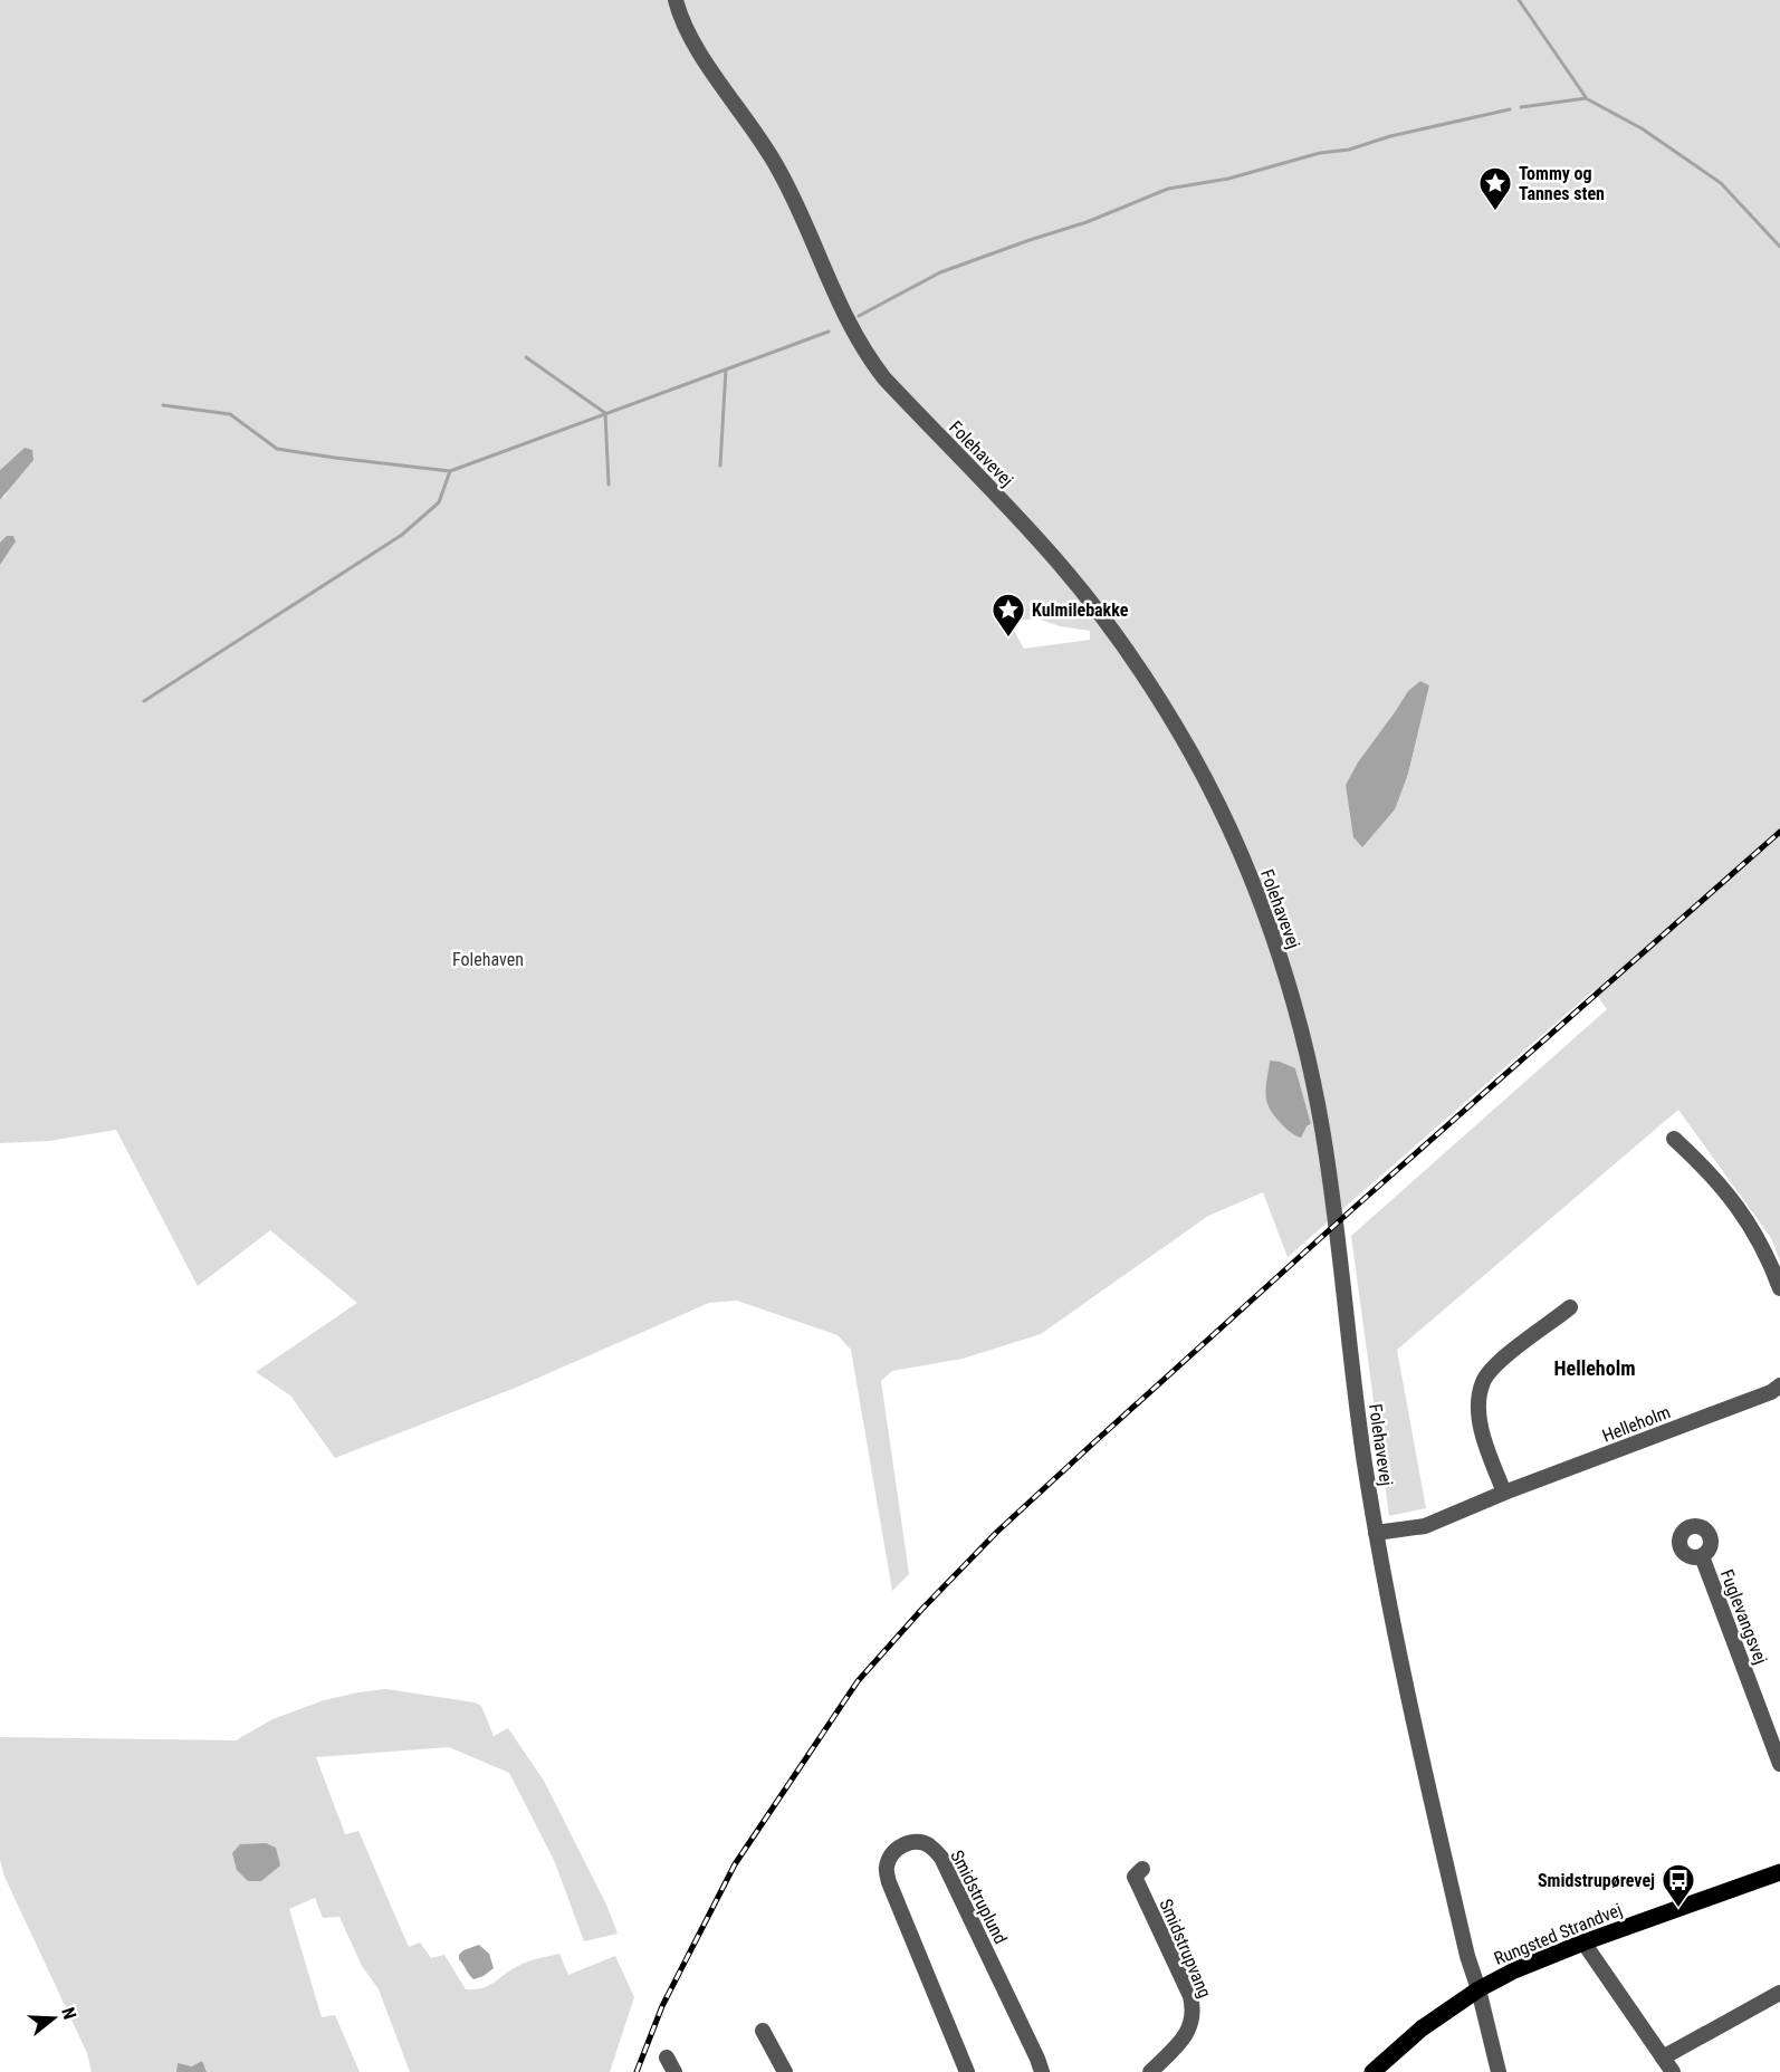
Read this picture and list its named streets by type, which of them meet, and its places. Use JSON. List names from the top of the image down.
{
  "streets": {
    "main road": ["Rungsted Strandvej"],
    "street": [
      "Folehavevej",
      "Helleholm",
      "Fuglevangsvej",
      "Smidstruplund",
      "Smidstrupvang"
    ]
  },
  "crossings": [
    ["Folehavevej", "Helleholm"],
    ["Folehavevej", "Rungsted Strandvej"]
  ],
  "districts": ["Helleholm"],
  "parks": ["Folehaven"],
  "places": {
    "place": ["Tommy og Tannes sten", "Kulmilebakke"],
    "bus stop": ["Smidstrupørevej"]
  },
  "north": "right"
}
